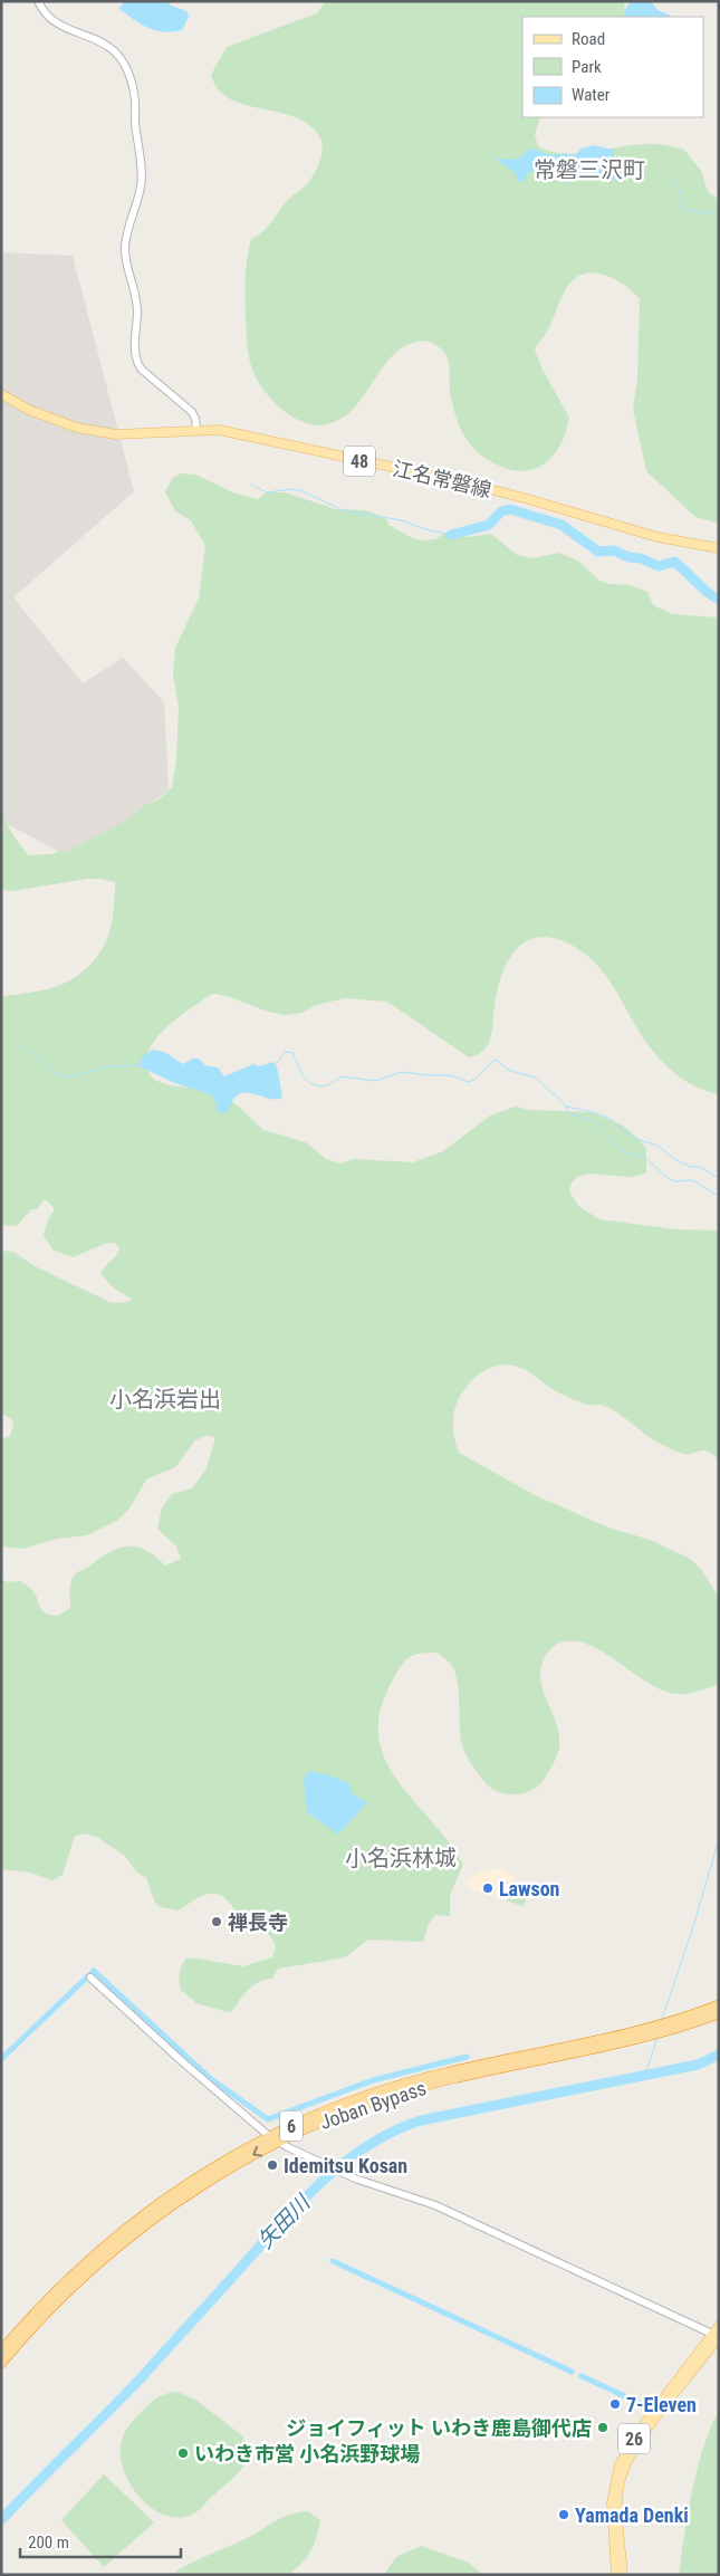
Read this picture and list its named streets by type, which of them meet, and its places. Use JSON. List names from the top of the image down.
{
  "streets": {
    "highway": ["Joban Bypass", "6"],
    "main road": ["48", "江名常磐線", "26"]
  },
  "districts": ["常磐三沢町", "小名浜岩出", "小名浜林城"],
  "water": ["矢田川"],
  "places": [
    "Lawson",
    "禅長寺",
    "Idemitsu Kosan",
    "7-Eleven",
    "ジョイフィット いわき鹿島御代店",
    "いわき市営 小名浜野球場",
    "Yamada Denki"
  ],
  "legend": ["Road", "Park", "Water"],
  "scale_bar": "200 m"
}
